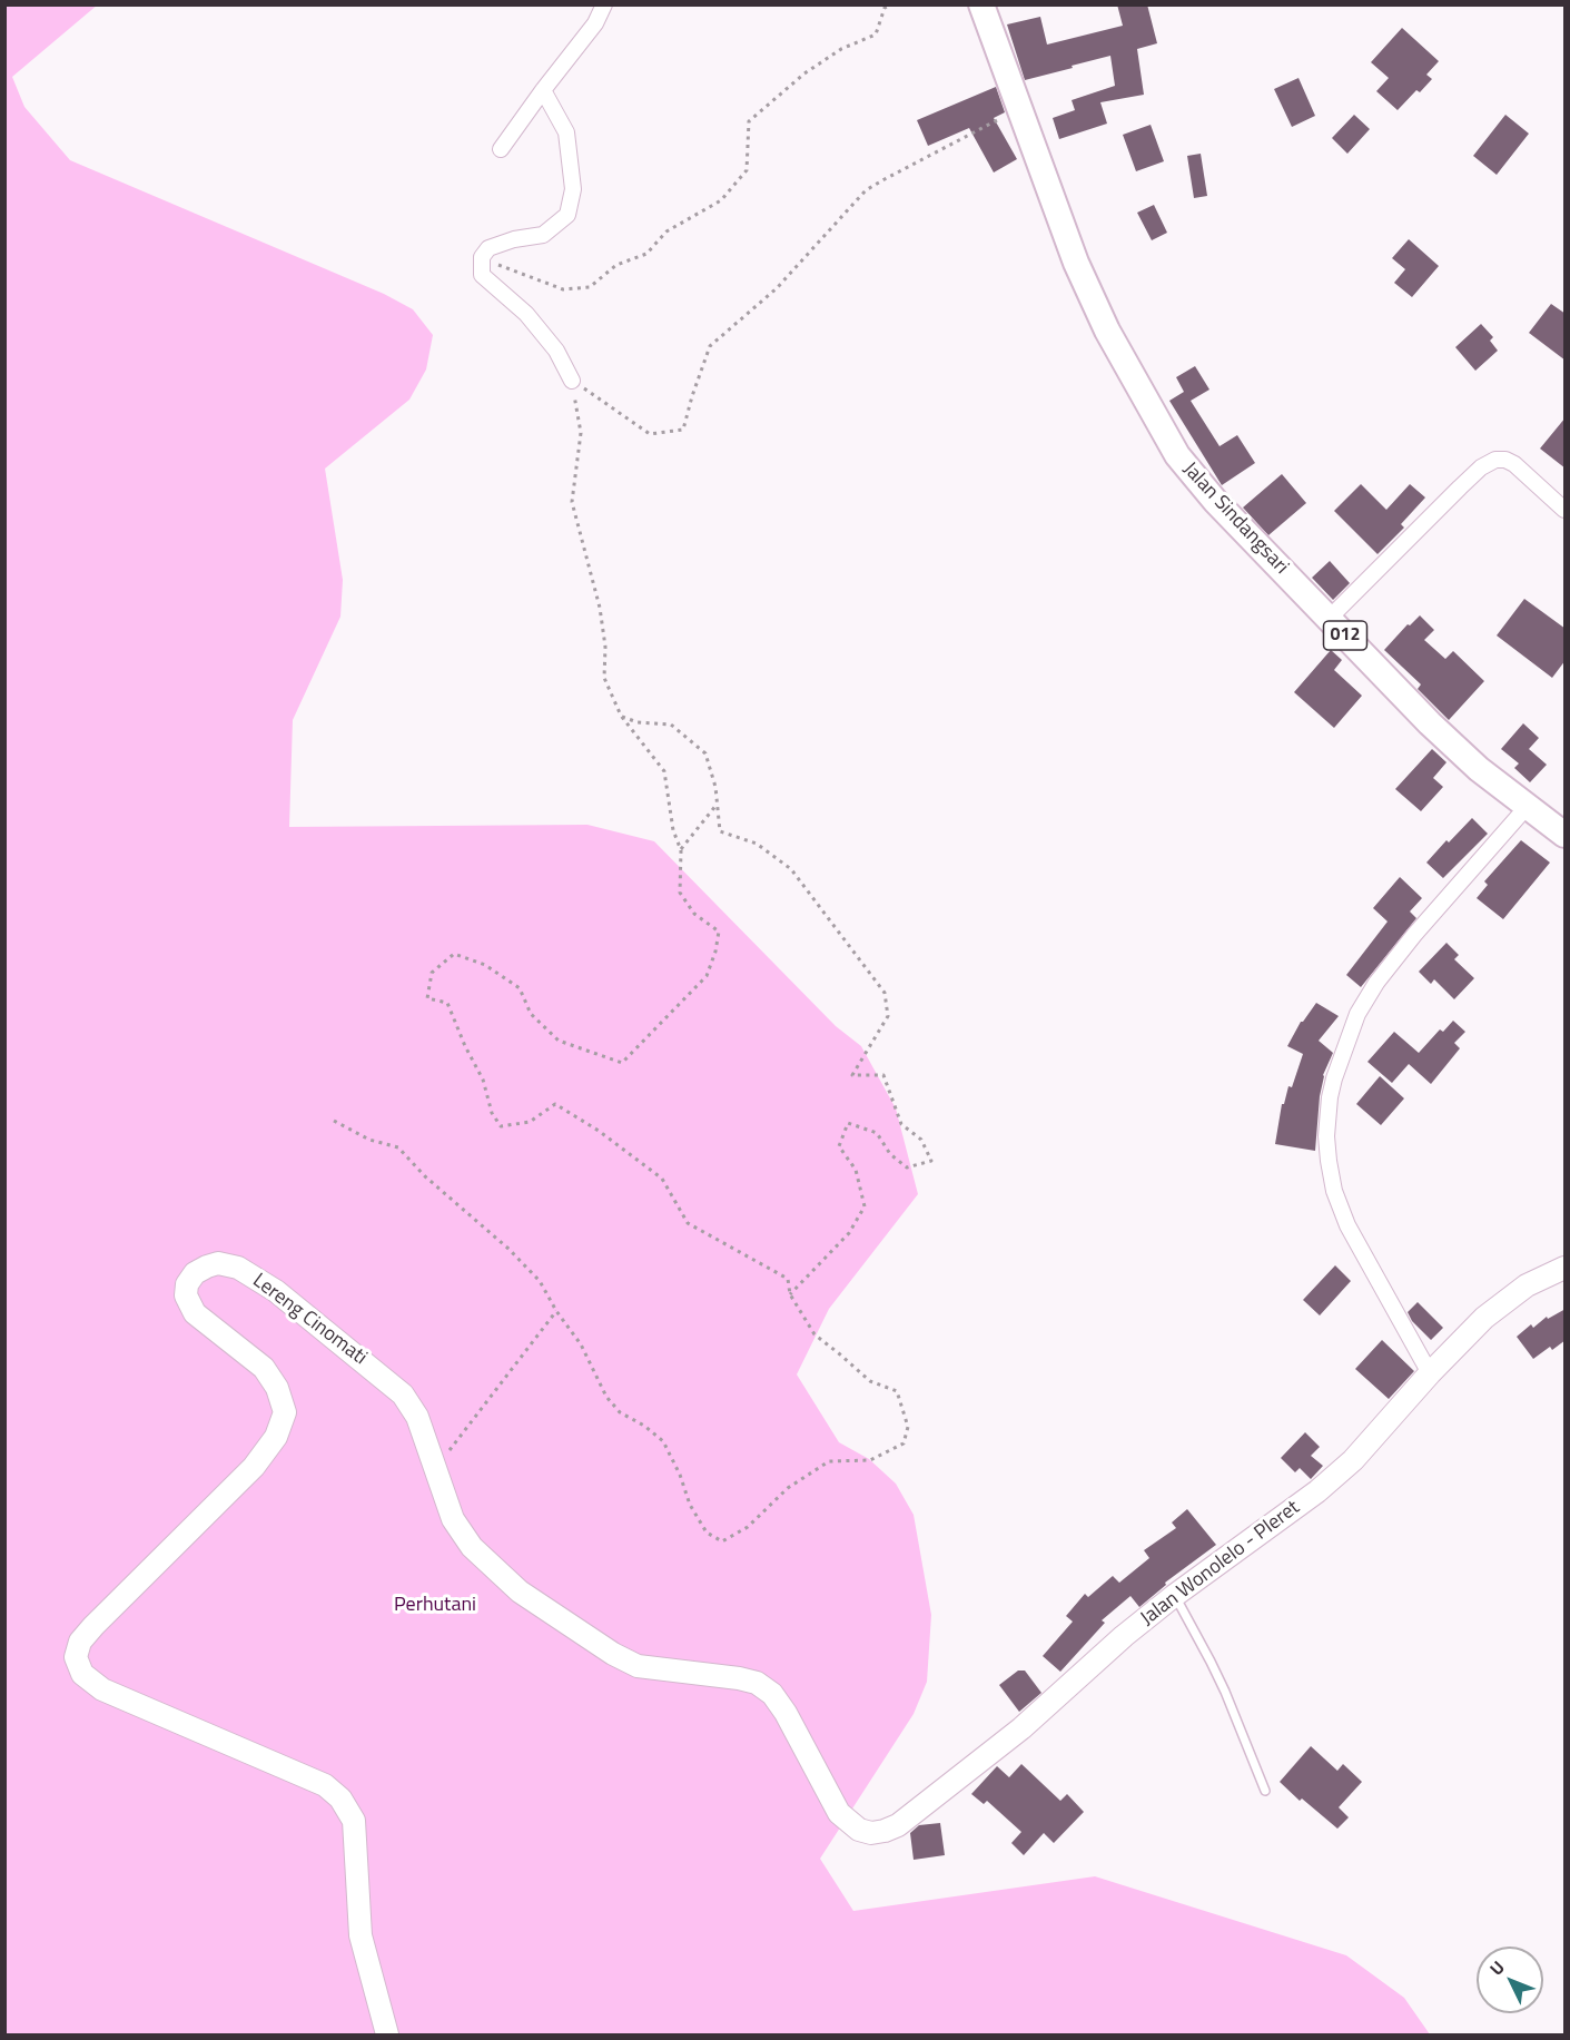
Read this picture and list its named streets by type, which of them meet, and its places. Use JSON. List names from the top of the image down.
{
  "streets": {
    "main road": [
      "Jalan Sindangsari",
      "012",
      "Lereng Cinomati",
      "Jalan Wonolelo - Pleret"
    ]
  },
  "crossings": [
    ["Lereng Cinomati", "Jalan Wonolelo - Pleret"]
  ],
  "parks": ["Perhutani"],
  "north": "top left"
}
